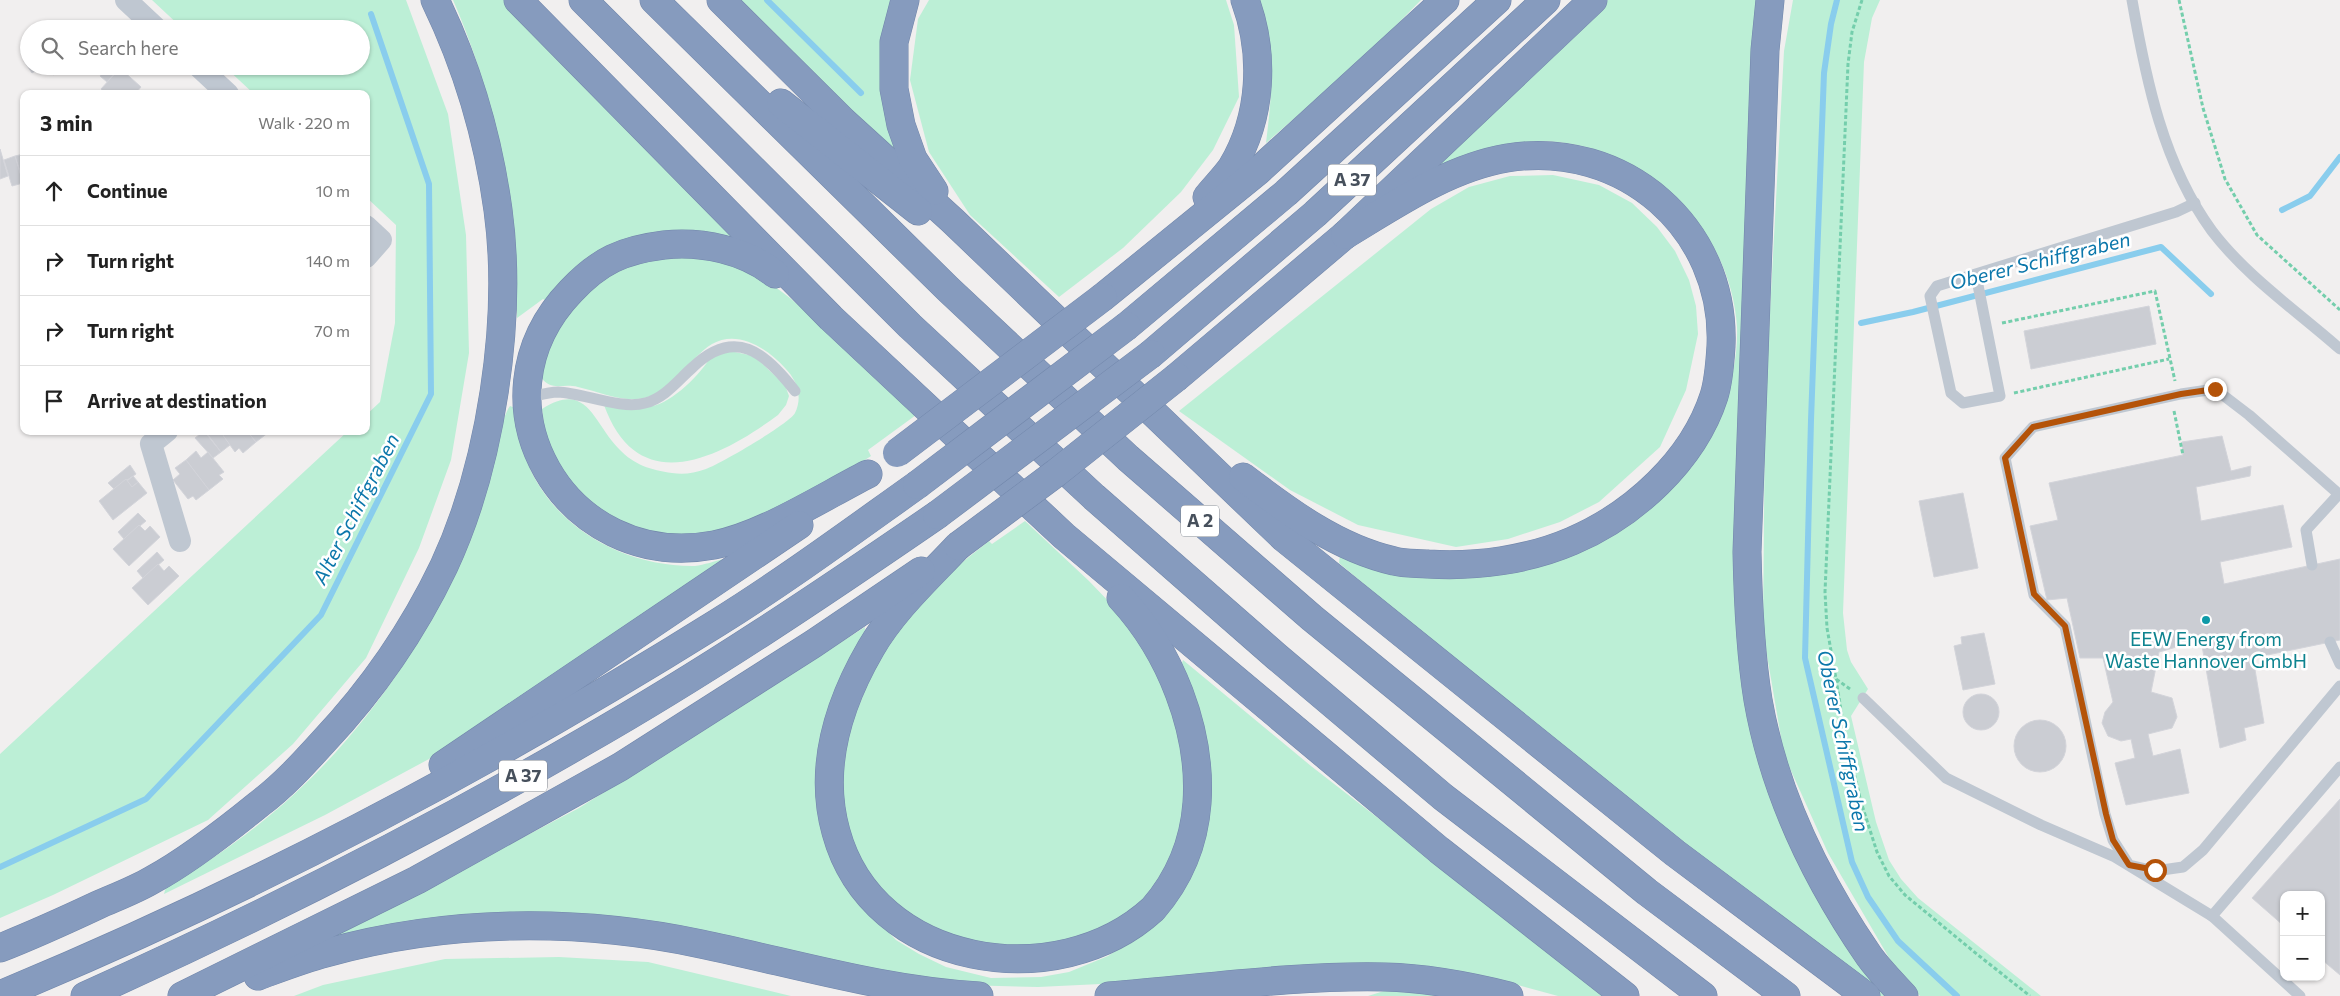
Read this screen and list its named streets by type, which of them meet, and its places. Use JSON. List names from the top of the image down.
{
  "streets": {
    "highway": ["A 37", "A 2"]
  },
  "water": ["Oberer Schiffgraben", "Alter Schiffgraben"],
  "places": ["EEW Energy from Waste Hannover GmbH"],
  "page": {
    "search": "Search here",
    "heading": ["3 min", "Walk · 220 m"],
    "list": [
      ["Continue", "10 m"],
      ["Turn right", "140 m"],
      ["Turn right", "70 m"],
      "Arrive at destination"
    ],
    "map_buttons": ["+", "−"]
  }
}
